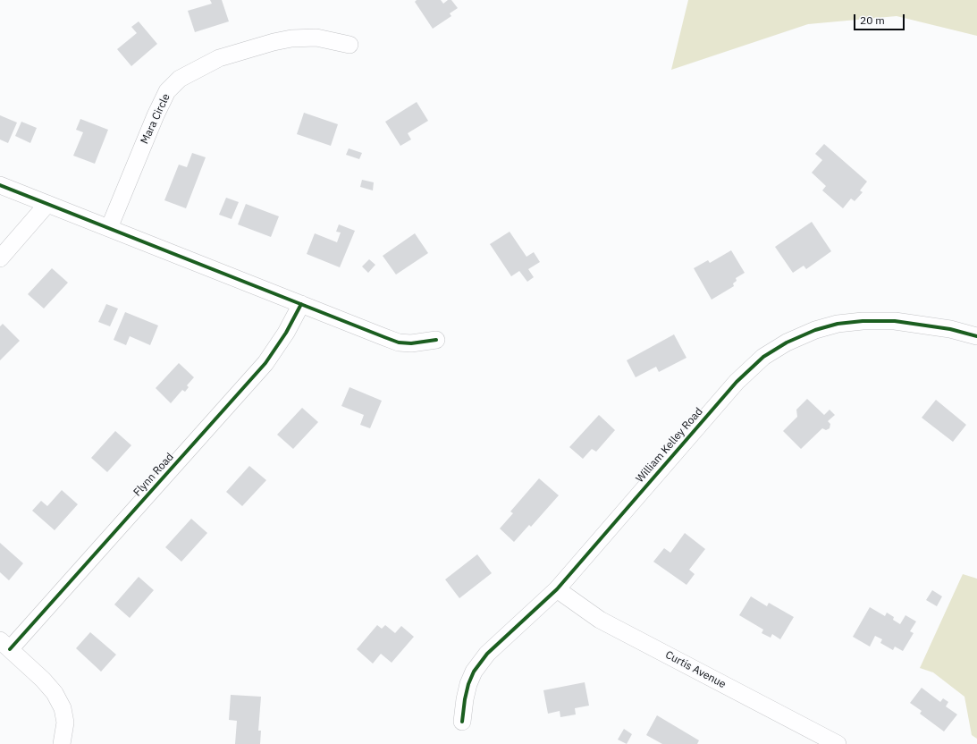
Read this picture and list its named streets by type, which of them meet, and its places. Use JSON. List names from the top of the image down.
{
  "streets": {
    "street": [
      "Mara Circle",
      "William Kelley Road",
      "Flynn Road",
      "Curtis Avenue"
    ]
  },
  "crossings": [
    ["William Kelley Road", "Curtis Avenue"]
  ],
  "scale_bar": "20 m"
}
